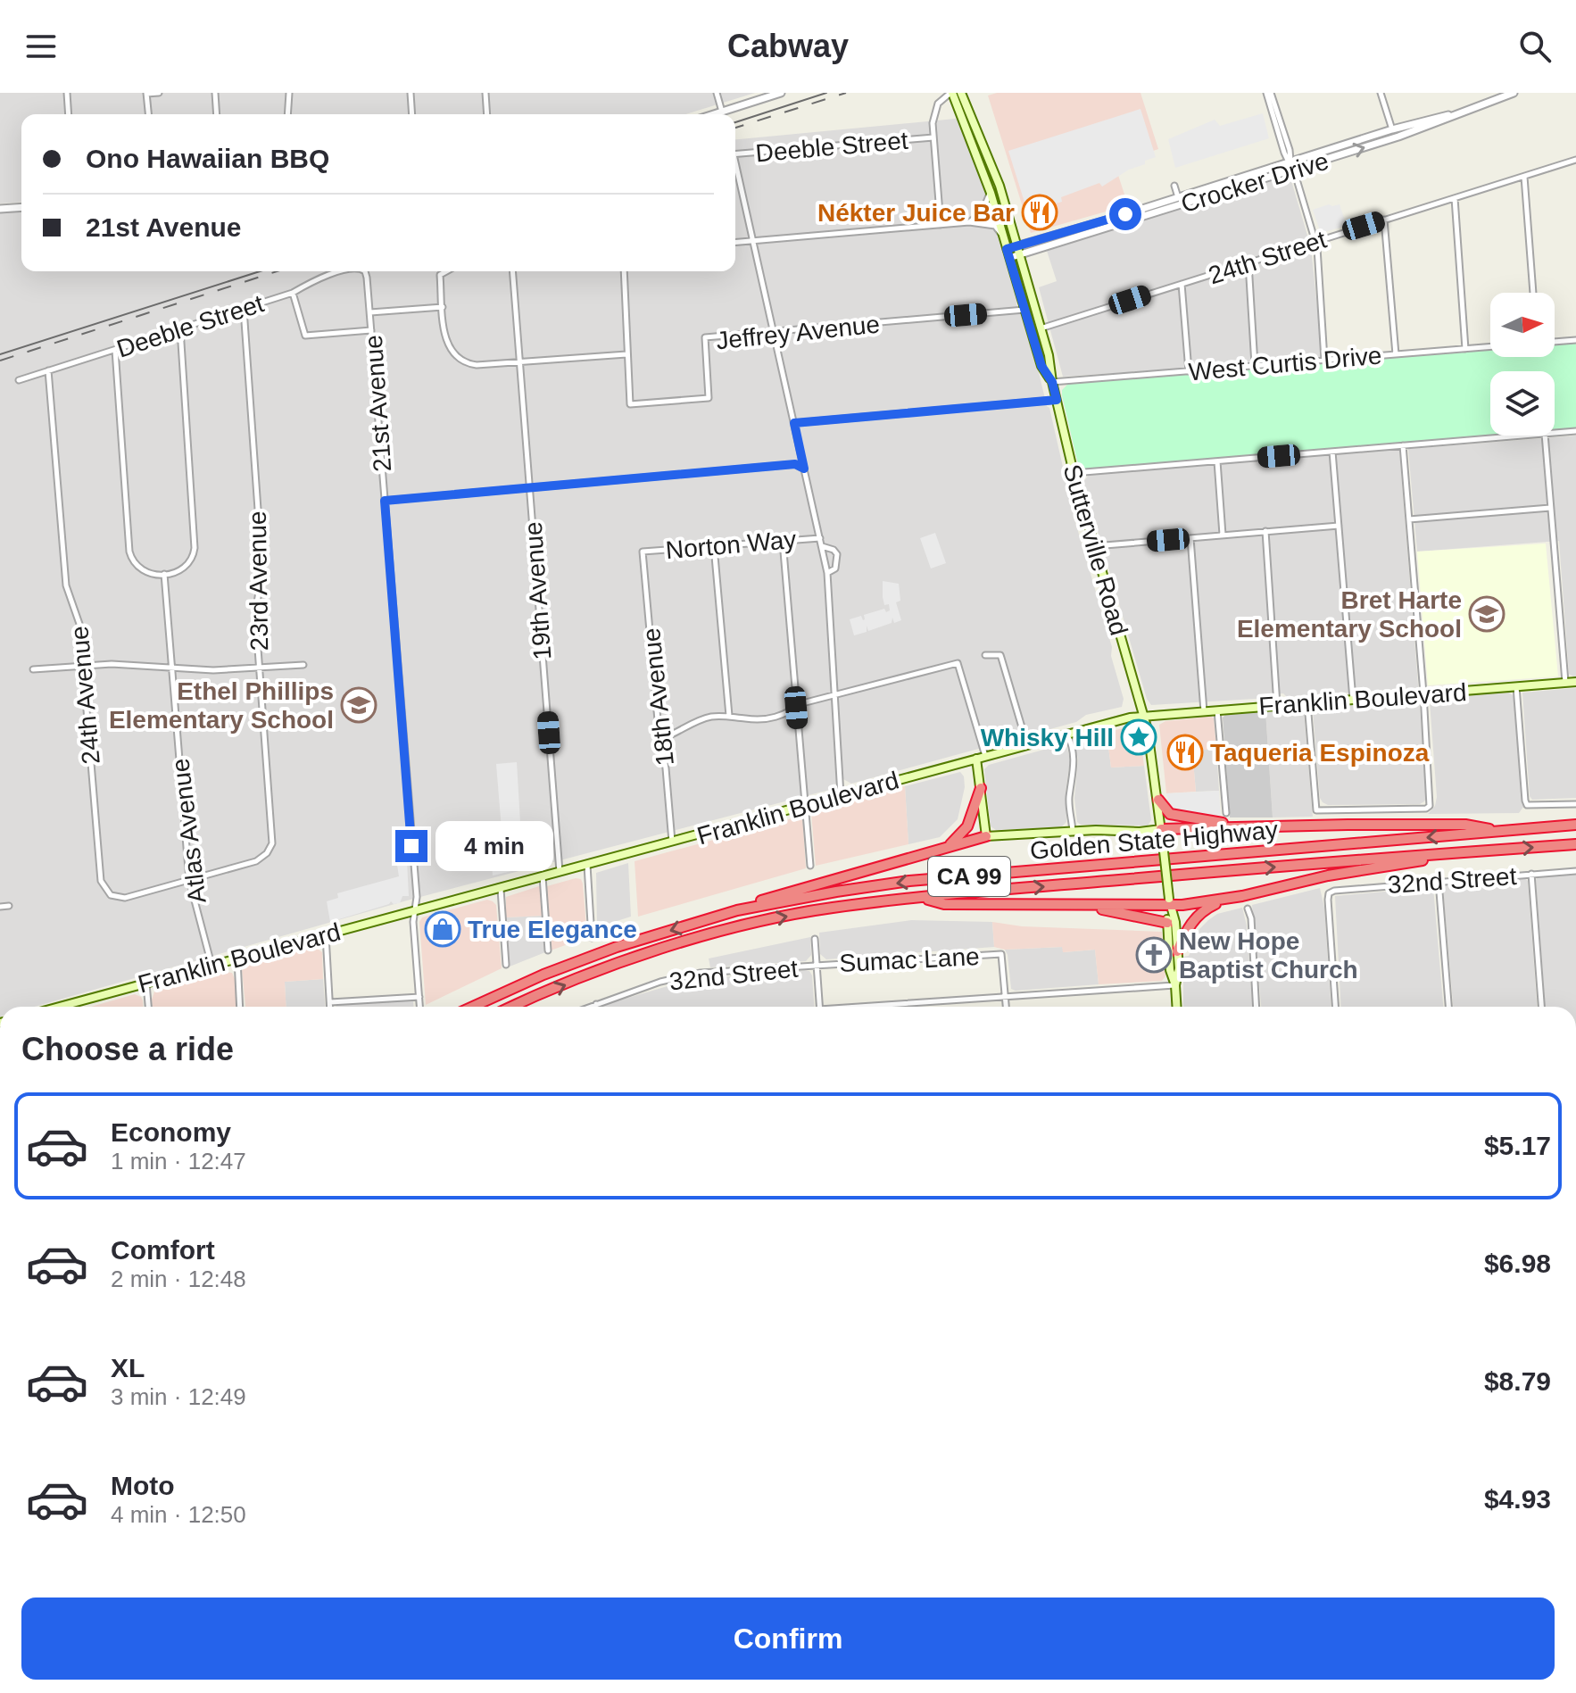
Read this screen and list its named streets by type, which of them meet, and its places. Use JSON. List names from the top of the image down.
{
  "streets": {
    "highway": ["Golden State Highway", "CA 99"],
    "main road": ["Sutterville Road", "Franklin Boulevard"],
    "street": [
      "Deeble Street",
      "Crocker Drive",
      "24th Street",
      "Jeffrey Avenue",
      "West Curtis Drive",
      "21st Avenue",
      "Norton Way",
      "23rd Avenue",
      "19th Avenue",
      "24th Avenue",
      "18th Avenue",
      "Atlas Avenue",
      "32nd Street",
      "Sumac Lane"
    ]
  },
  "crossings": [
    ["Deeble Street", "23rd Avenue"],
    ["Deeble Street", "24th Avenue"],
    ["Crocker Drive", "Sutterville Road"],
    ["24th Street", "Sutterville Road"],
    ["Jeffrey Avenue", "Sutterville Road"],
    ["West Curtis Drive", "Sutterville Road"],
    ["21st Avenue", "Franklin Boulevard"],
    ["Norton Way", "18th Avenue"],
    ["Sutterville Road", "Franklin Boulevard"],
    ["23rd Avenue", "24th Avenue"],
    ["23rd Avenue", "Atlas Avenue"],
    ["19th Avenue", "Franklin Boulevard"],
    ["24th Avenue", "Atlas Avenue"],
    ["18th Avenue", "Franklin Boulevard"],
    ["Franklin Boulevard", "Atlas Avenue"],
    ["32nd Street", "Sumac Lane"]
  ],
  "places": {
    "restaurant": ["Nékter Juice Bar", "Taqueria Espinoza"],
    "school or university": ["Bret Harte Elementary School", "Ethel Phillips Elementary School"],
    "place": ["Whisky Hill"],
    "shop": ["True Elegance"],
    "church": ["New Hope Baptist Church"]
  },
  "north": "right",
  "page": {
    "header": "Cabway",
    "banner": ["Ono Hawaiian BBQ", "21st Avenue"],
    "bubble": "4 min",
    "heading": "Choose a ride",
    "list": [
      {
        "name": "Economy",
        "note": "1 min · 12:47",
        "value": "$5.17"
      },
      {
        "name": "Comfort",
        "note": "2 min · 12:48",
        "value": "$6.98"
      },
      {
        "name": "XL",
        "note": "3 min · 12:49",
        "value": "$8.79"
      },
      {
        "name": "Moto",
        "note": "4 min · 12:50",
        "value": "$4.93"
      }
    ],
    "buttons": "Confirm"
  }
}
